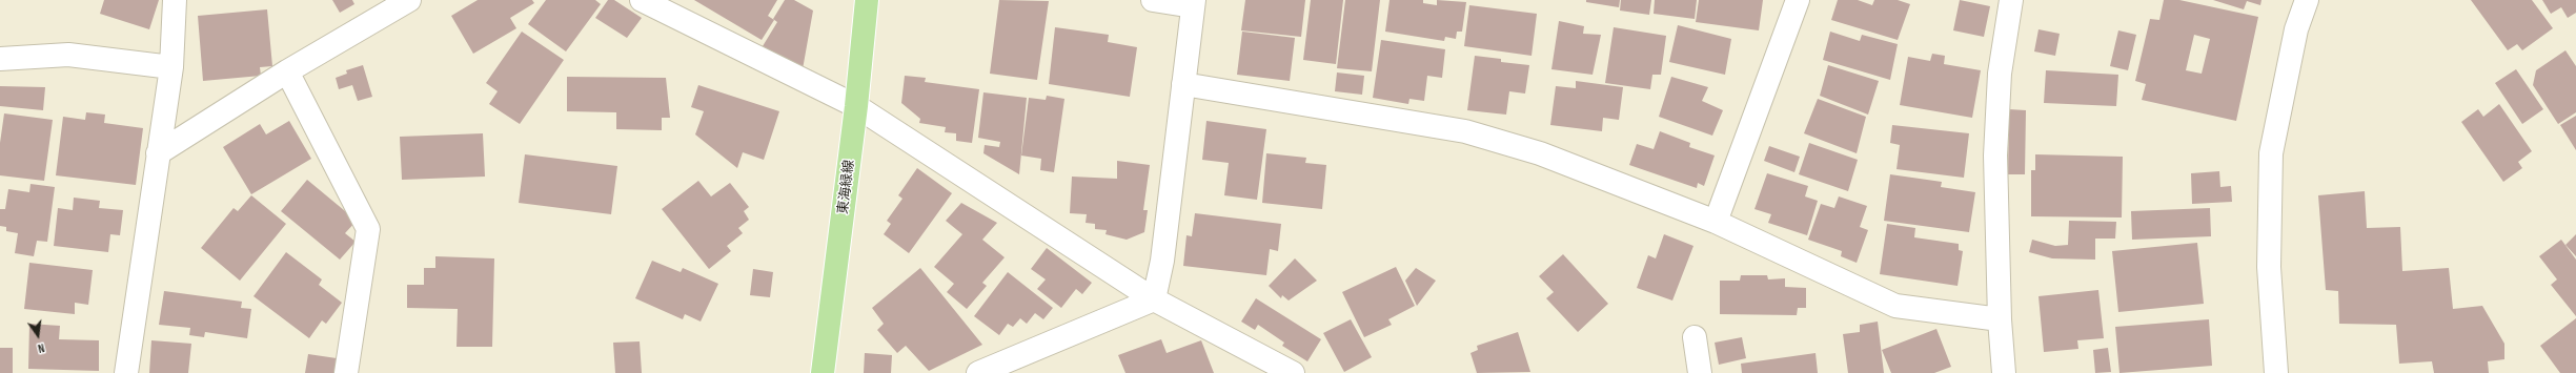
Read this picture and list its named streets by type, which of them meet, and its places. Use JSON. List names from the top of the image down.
{
  "streets": {
    "main road": ["東海緑線"]
  },
  "north": "bottom"
}
